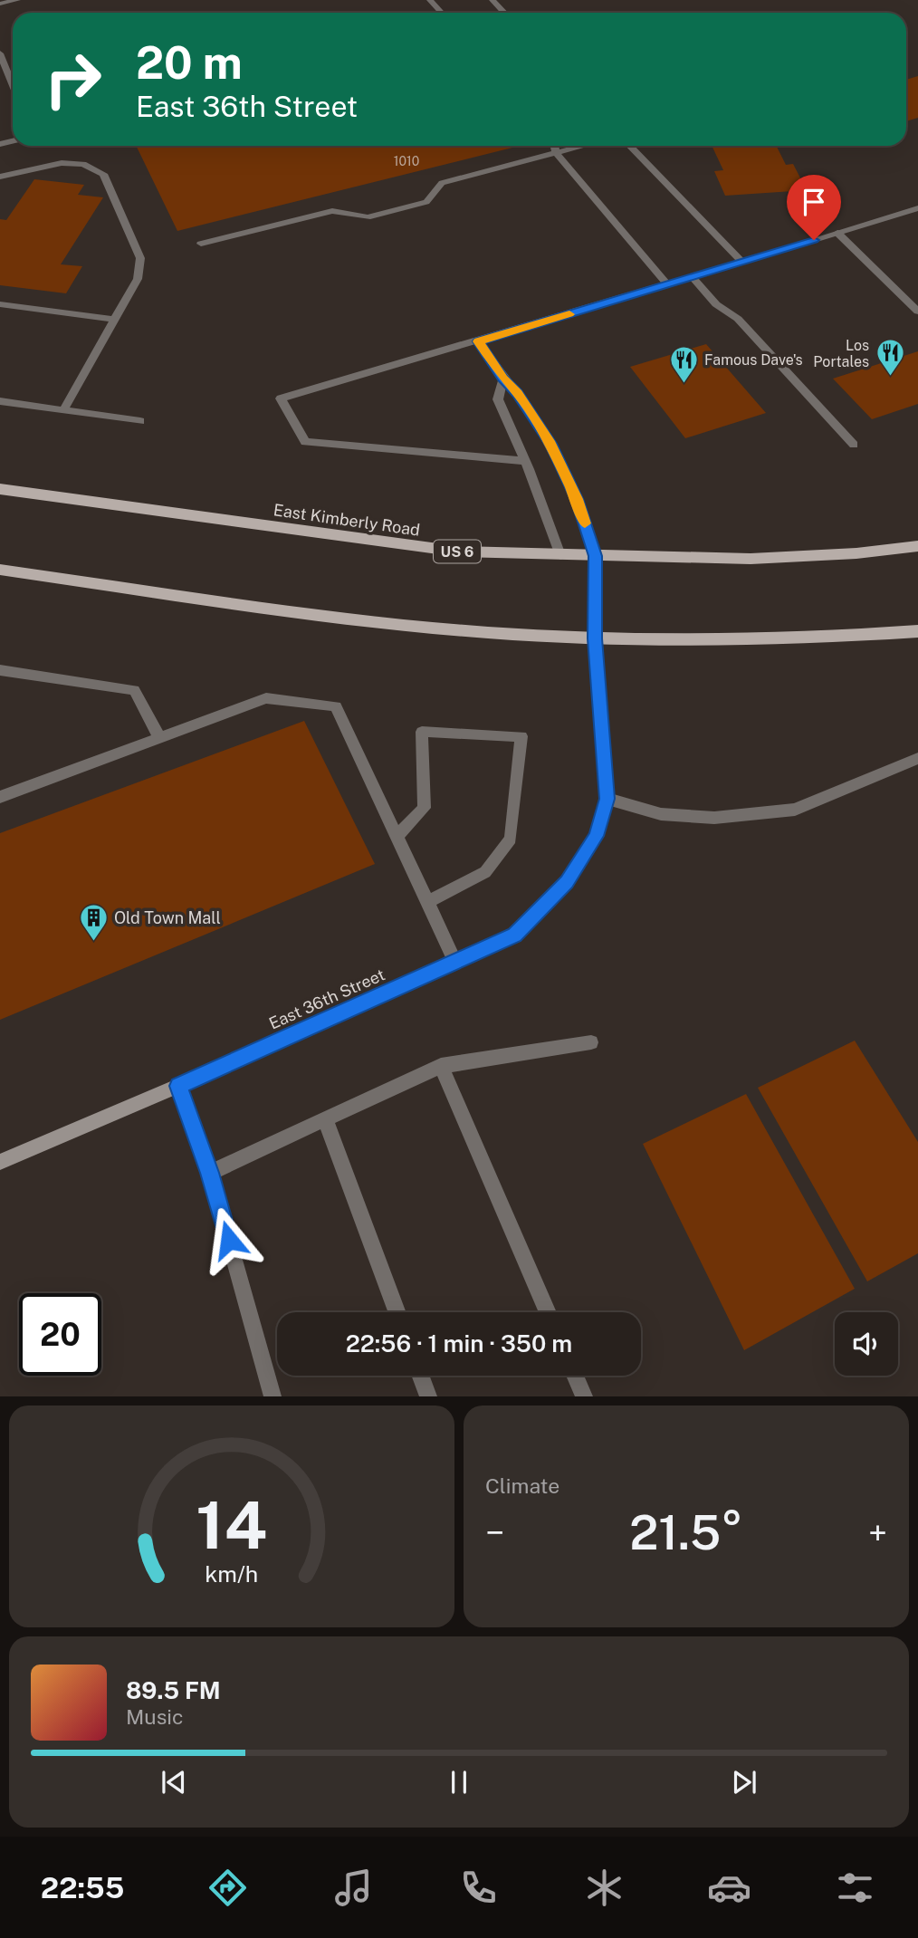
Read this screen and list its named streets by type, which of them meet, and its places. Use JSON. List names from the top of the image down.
{
  "streets": {
    "main road": ["East Kimberly Road", "US 6"],
    "street": ["East 36th Street"]
  },
  "crossings": [
    ["East Kimberly Road", "East 36th Street"]
  ],
  "places": {
    "restaurant": ["Los Portales", "Famous Dave's"],
    "building": ["Old Town Mall"]
  },
  "house_numbers": ["1010"],
  "page": {
    "turn": ["20 m", "East 36th Street"],
    "limit": "20",
    "trip": "22:56 · 1 min · 350 m",
    "tile": "Climate",
    "heat": ["−", "21.5°", "+"],
    "song": ["89.5 FM", "Music"],
    "tabs": "22:55",
    "gauge": ["14", "km/h"]
  }
}
